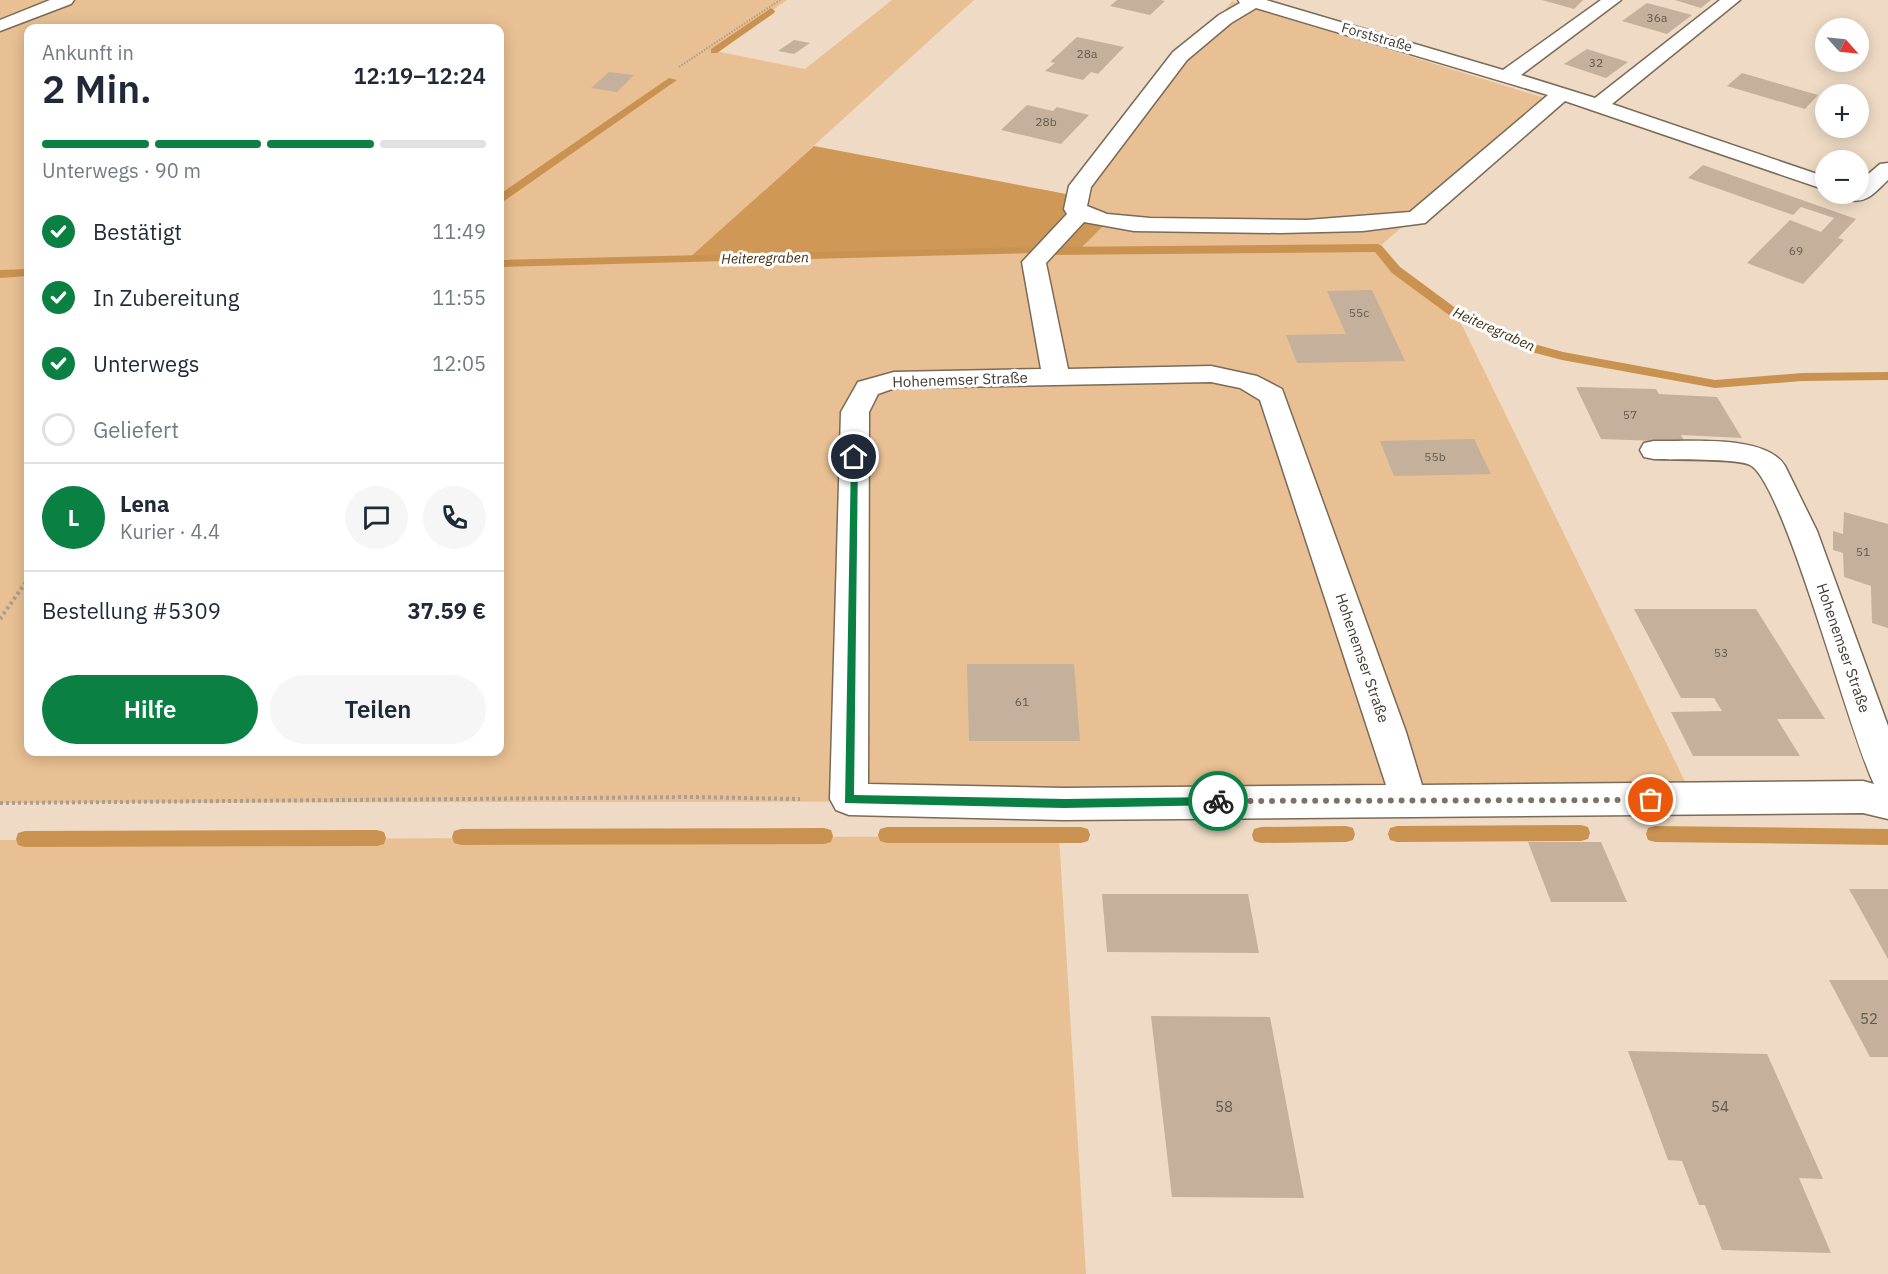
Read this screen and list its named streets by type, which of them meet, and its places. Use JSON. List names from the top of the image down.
{
  "streets": {
    "street": ["Forststraße", "Hohenemser Straße"]
  },
  "water": ["Heiteregraben"],
  "house_numbers": [
    "36a",
    "28a",
    "32",
    "28b",
    "69",
    "55c",
    "57",
    "55b",
    "51",
    "53",
    "61",
    "52",
    "58",
    "54"
  ],
  "north": "bottom right",
  "page": {
    "map_buttons": ["+", "−"],
    "heading": ["2 Min.", "Ankunft in", "12:19–12:24"],
    "panel": [
      "Lena",
      "Kurier · 4.4",
      "Bestellung #5309",
      "37.59 €"
    ],
    "bar": "Unterwegs · 90 m",
    "list": [
      ["Bestätigt", "11:49"],
      ["In Zubereitung", "11:55"],
      ["Unterwegs", "12:05"],
      "Geliefert"
    ],
    "round": "L",
    "buttons": ["Hilfe", "Teilen"]
  }
}
